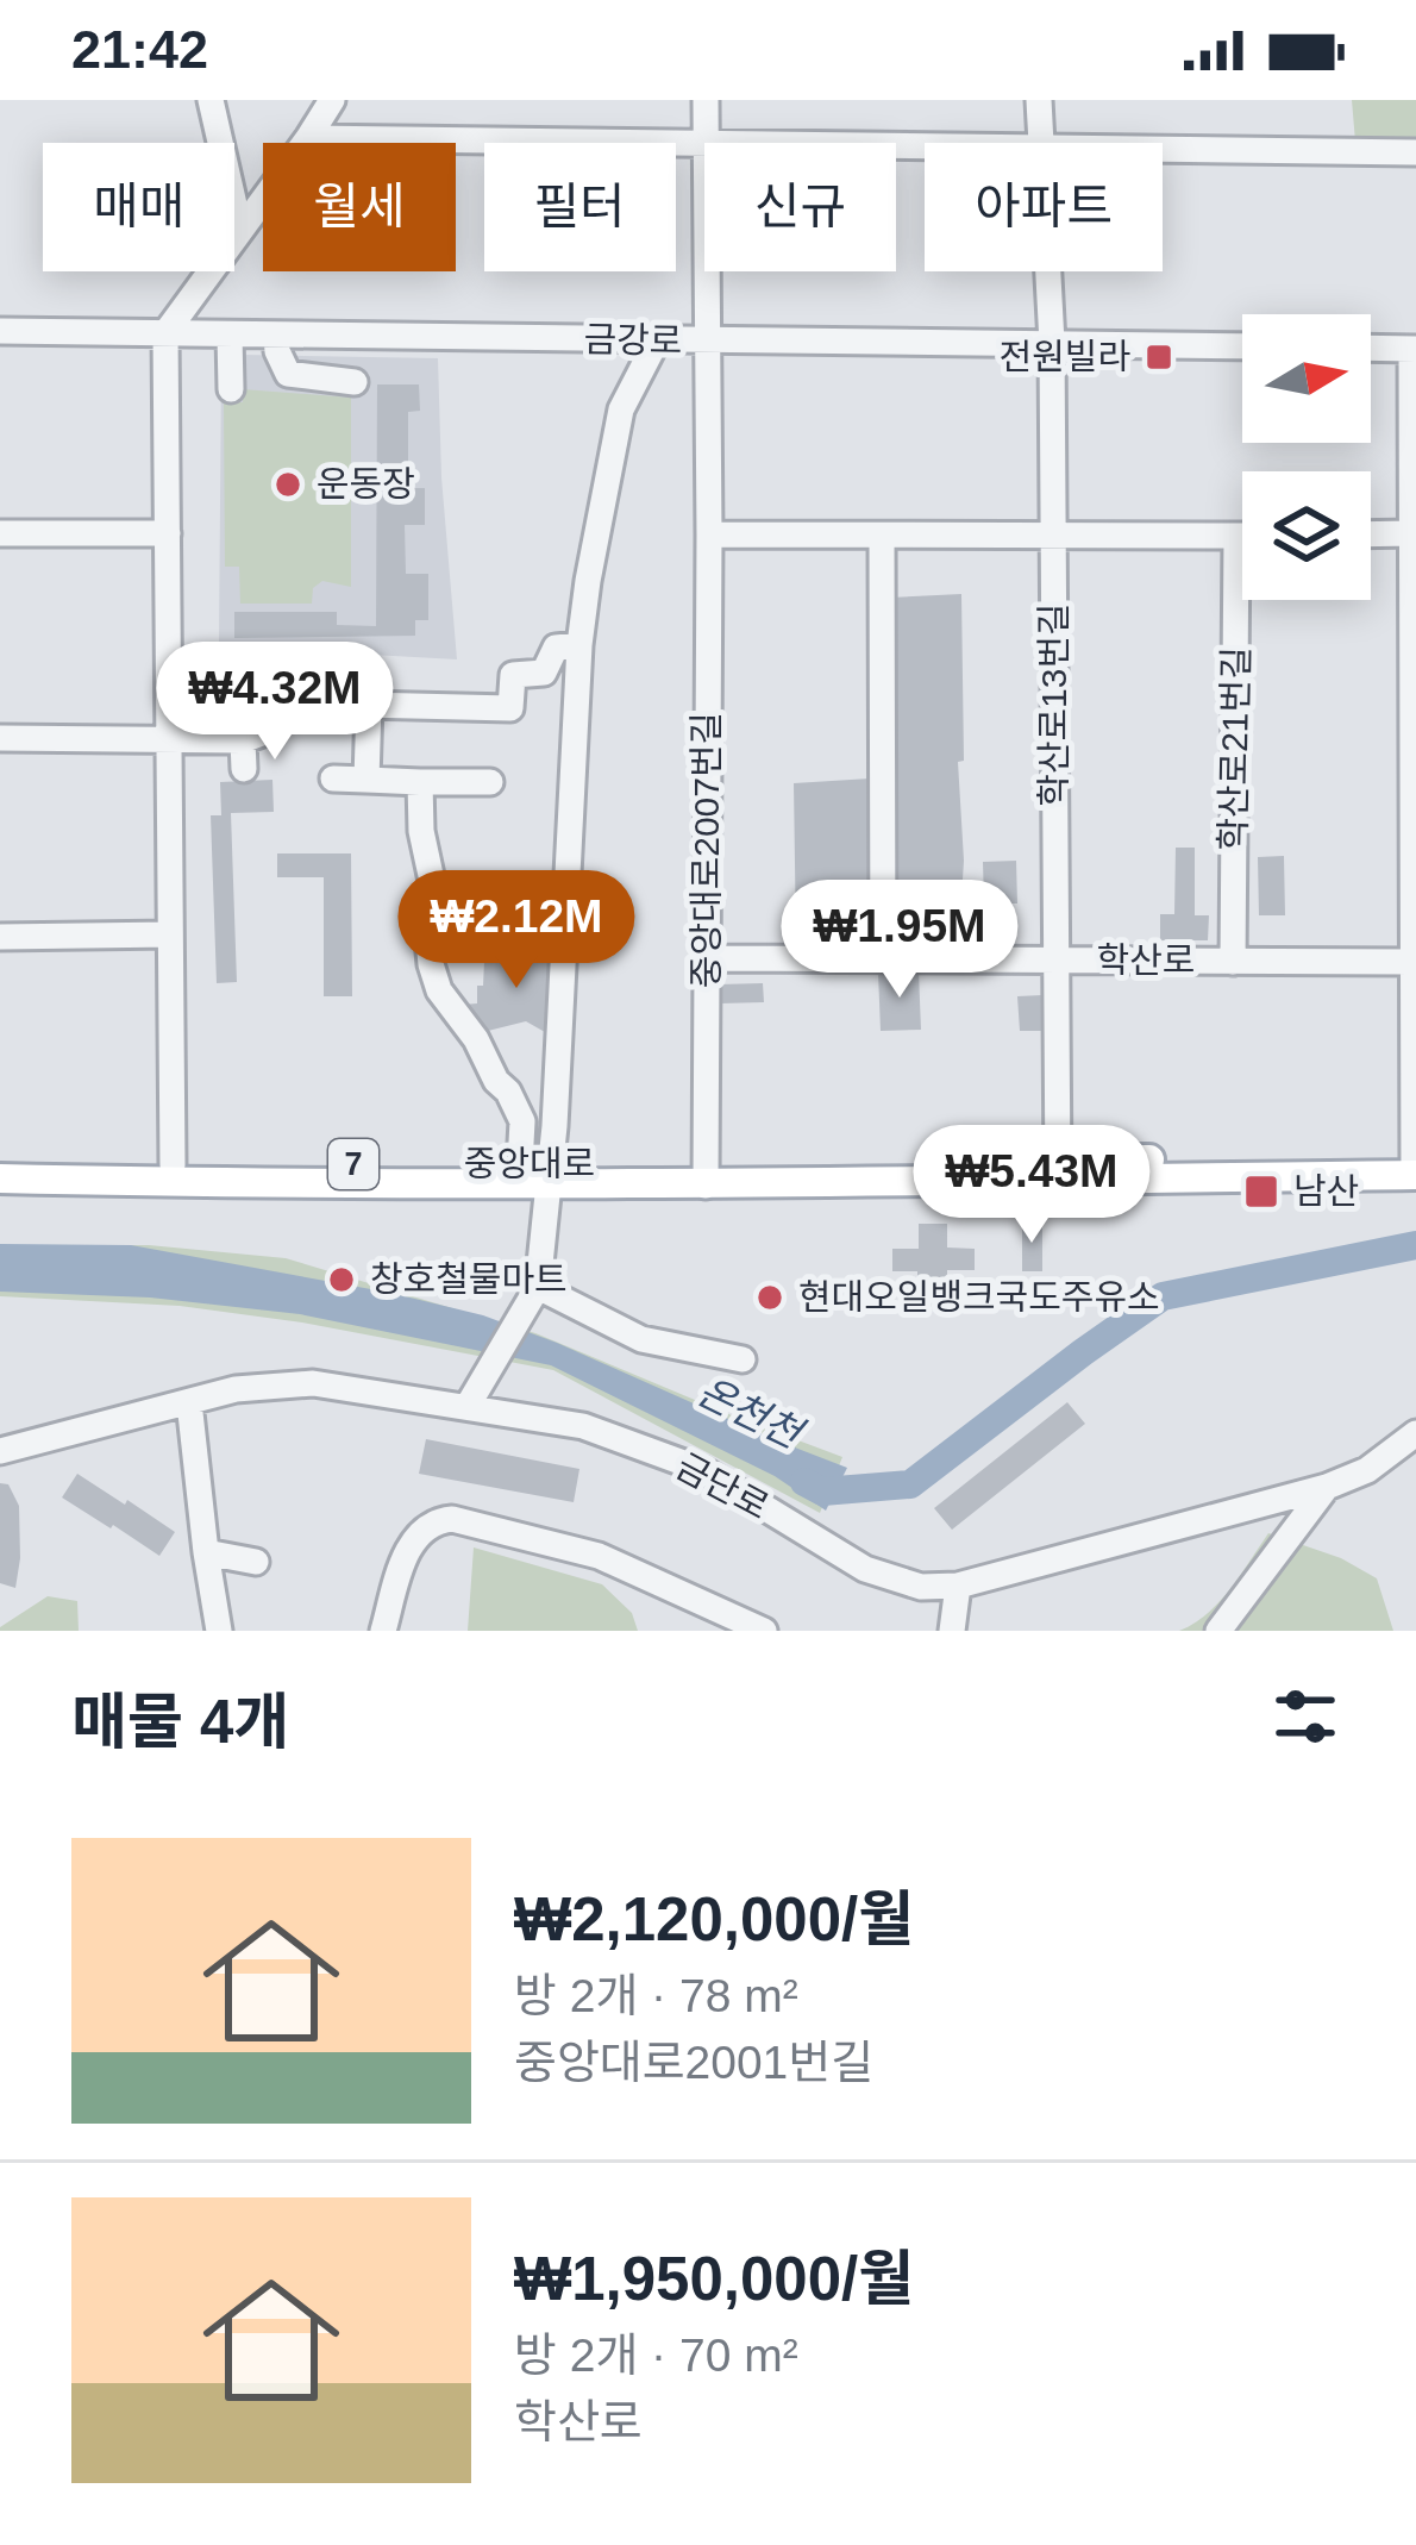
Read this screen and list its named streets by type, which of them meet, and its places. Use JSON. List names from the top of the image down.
{
  "streets": {
    "main road": ["7", "중앙대로"],
    "street": [
      "금강로",
      "학산로13번길",
      "학산로21번길",
      "중앙대로2007번길",
      "학산로",
      "금단로"
    ]
  },
  "crossings": [
    ["금강로", "학산로13번길"],
    ["금강로", "중앙대로2007번길"],
    ["학산로13번길", "학산로"],
    ["학산로21번길", "학산로"],
    ["중앙대로2007번길", "학산로"],
    ["중앙대로2007번길", "중앙대로"]
  ],
  "water": ["온천천"],
  "places": {
    "transit": ["전원빌라", "남산"],
    "other": ["운동장", "창호철물마트", "현대오일뱅크국도주유소"]
  },
  "north": "right",
  "page": {
    "status": "21:42",
    "chip": [
      "매매",
      "월세",
      "필터",
      "신규",
      "아파트"
    ],
    "price": [
      "₩4.32M",
      "₩2.12M",
      "₩1.95M",
      "₩5.43M"
    ],
    "heading": "매물 4개",
    "list": [
      {
        "name": "₩2,120,000/월",
        "note": "방 2개 · 78 m² · 중앙대로2001번길"
      },
      {
        "name": "₩1,950,000/월",
        "note": "방 2개 · 70 m² · 학산로"
      }
    ]
  }
}
